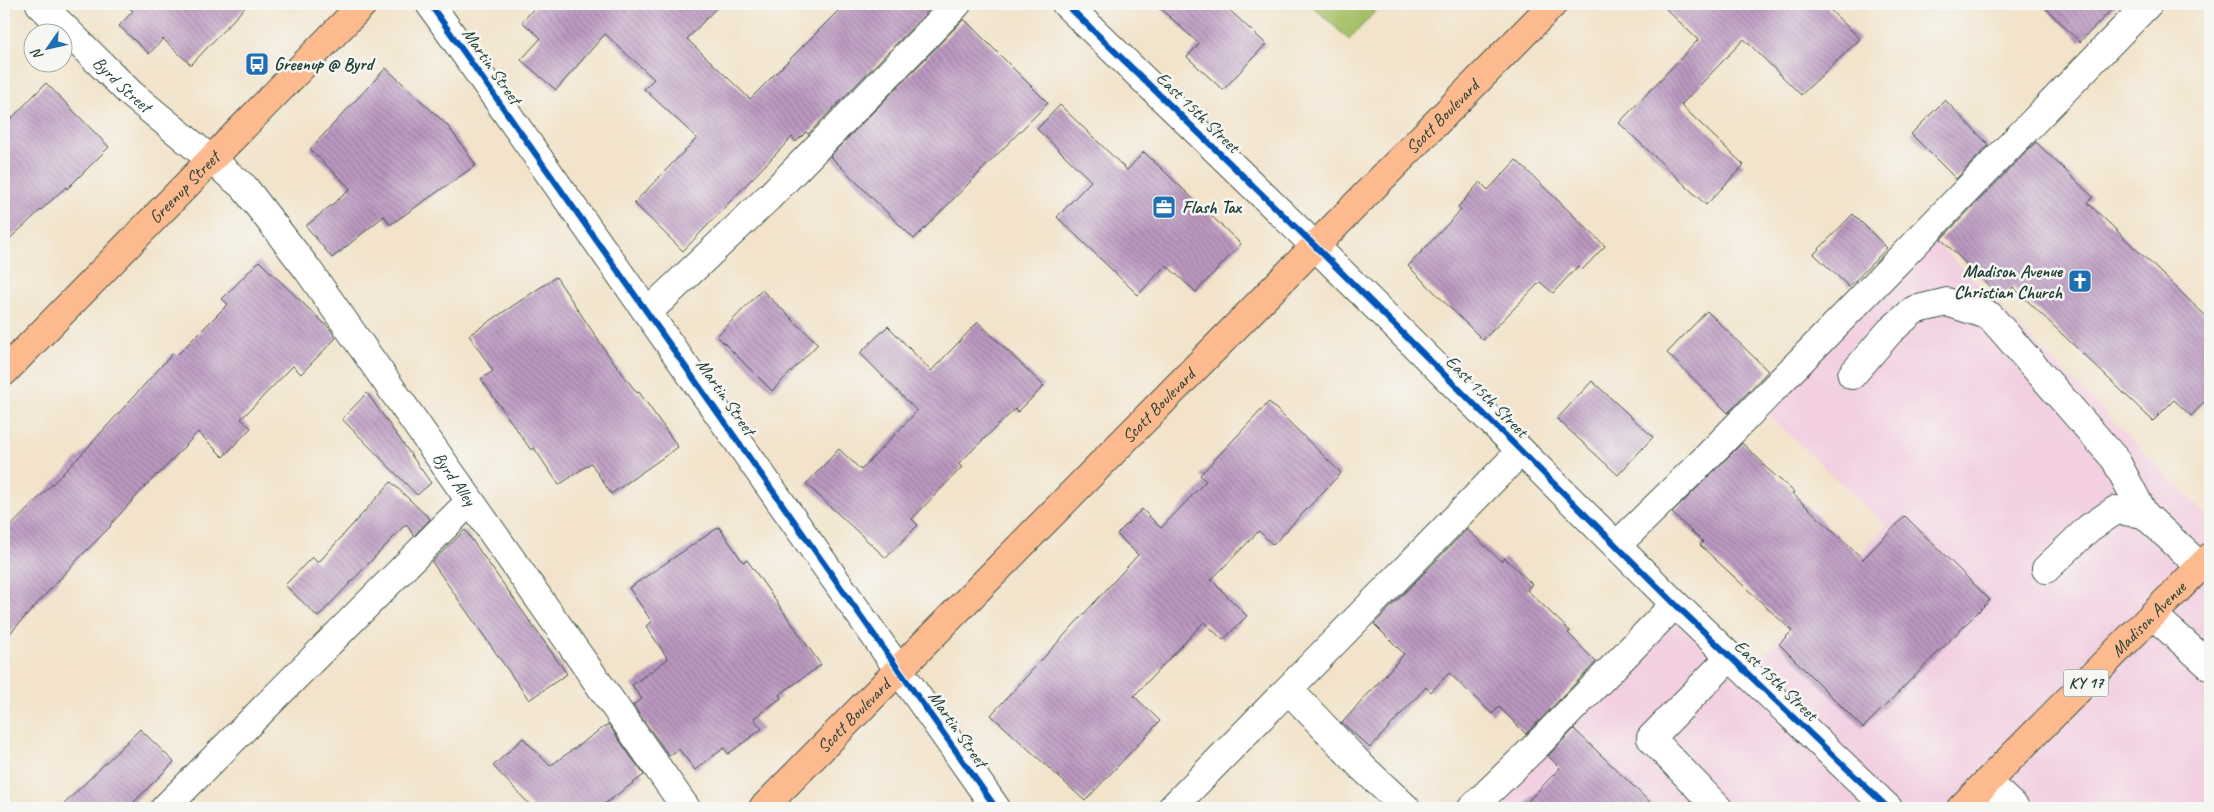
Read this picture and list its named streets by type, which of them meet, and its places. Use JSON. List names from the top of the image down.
{
  "streets": {
    "main road": [
      "Scott Boulevard",
      "Greenup Street",
      "Madison Avenue",
      "KY 17"
    ],
    "street": [
      "Martin Street",
      "Byrd Street",
      "East 15th Street",
      "Byrd Alley"
    ]
  },
  "crossings": [
    ["Martin Street", "Scott Boulevard"],
    ["Byrd Street", "Greenup Street"],
    ["Byrd Street", "Byrd Alley"],
    ["East 15th Street", "Scott Boulevard"],
    ["Greenup Street", "Byrd Alley"]
  ],
  "places": {
    "bus stop": ["Greenup @ Byrd"],
    "office": ["Flash Tax"],
    "church": ["Madison Avenue Christian Church"]
  },
  "north": "bottom left"
}
